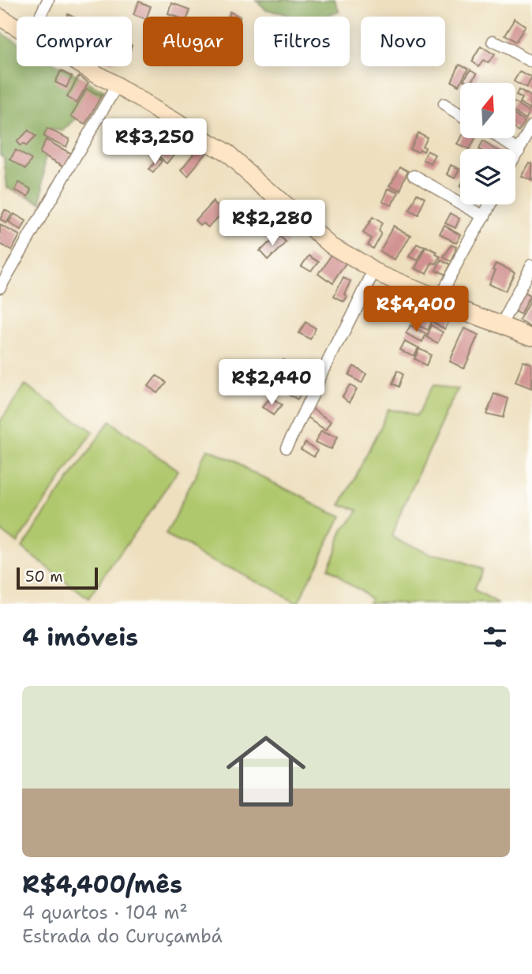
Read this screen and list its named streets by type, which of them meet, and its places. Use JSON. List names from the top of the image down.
{
  "scale_bar": "50 m",
  "north": "top",
  "page": {
    "chip": [
      "Comprar",
      "Alugar",
      "Filtros",
      "Novo"
    ],
    "price": [
      "R$3,250",
      "R$2,280",
      "R$4,400",
      "R$2,440"
    ],
    "scale": "50 m",
    "heading": "4 imóveis",
    "list": [
      {
        "name": "R$4,400/mês",
        "note": "4 quartos · 104 m² · Estrada do Curuçambá"
      }
    ]
  }
}
